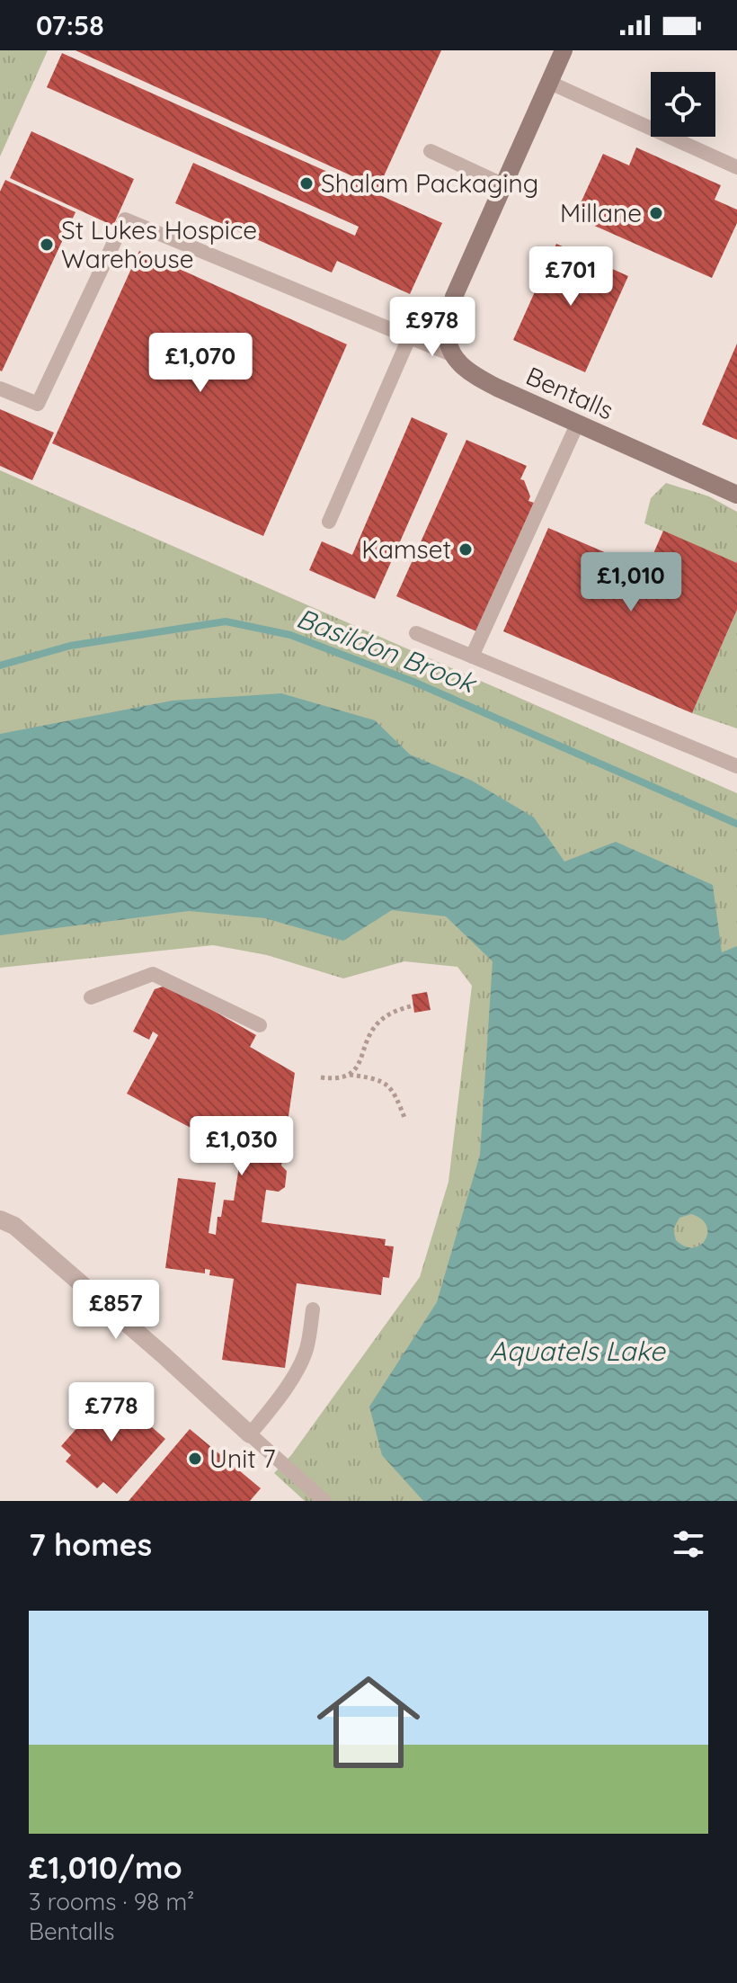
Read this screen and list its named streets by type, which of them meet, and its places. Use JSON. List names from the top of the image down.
{
  "streets": {
    "street": ["Bentalls"]
  },
  "water": ["Basildon Brook", "Aquatels Lake"],
  "places": [
    "Shalam Packaging",
    "Millane",
    "St Lukes Hospice Warehouse",
    "Kamset",
    "Unit 7"
  ],
  "page": {
    "status": "07:58",
    "price": [
      "£701",
      "£978",
      "£1,070",
      "£1,010",
      "£1,030",
      "£857",
      "£778"
    ],
    "heading": "7 homes",
    "list": [
      {
        "name": "£1,010/mo",
        "note": "3 rooms · 98 m² · Bentalls"
      }
    ]
  }
}
